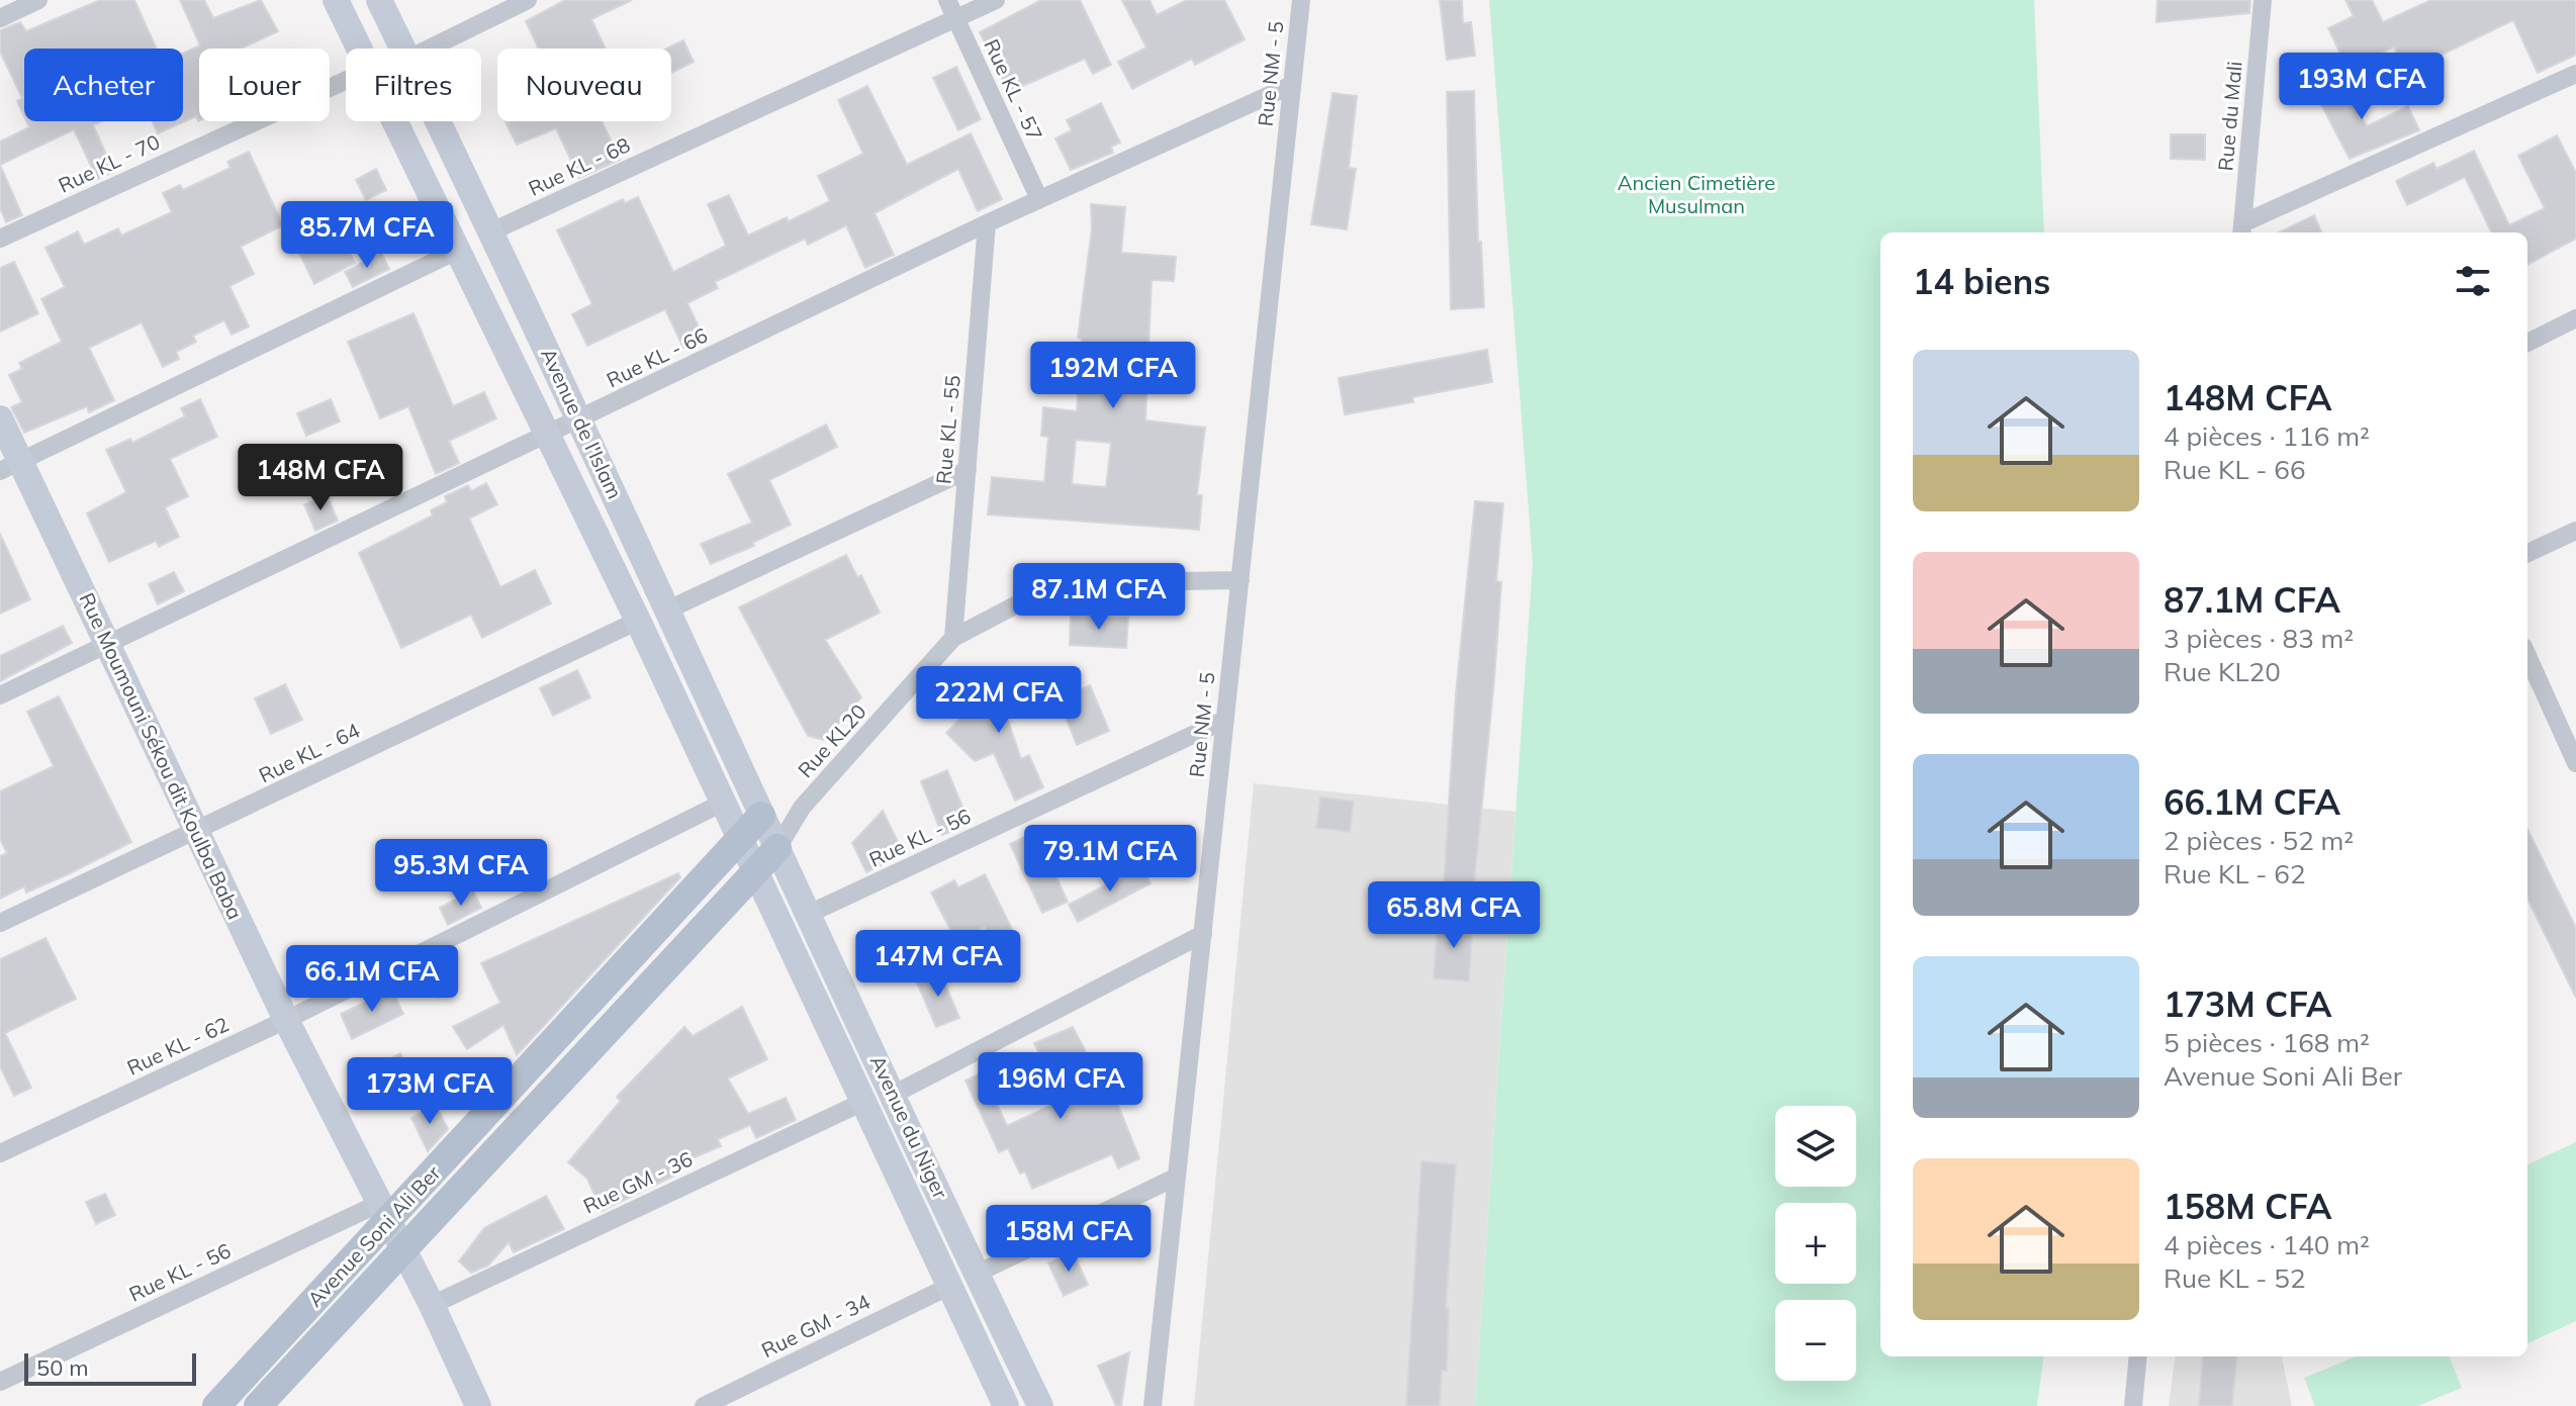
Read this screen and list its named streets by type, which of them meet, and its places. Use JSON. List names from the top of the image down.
{
  "streets": {
    "main road": [
      "Avenue de l'Islam",
      "Rue Moumouni Sékou dit Koulba Baba",
      "Avenue du Niger",
      "Avenue Soni Ali Ber"
    ],
    "street": [
      "Rue NM - 5",
      "Rue KL - 57",
      "Rue du Mali",
      "Rue KL - 70",
      "Rue KL - 68",
      "Rue KL - 66",
      "Rue KL - 55",
      "Rue KL20",
      "Rue KL - 64",
      "Rue KL - 56",
      "Rue KL - 62",
      "Rue GM - 36",
      "Rue GM - 34"
    ]
  },
  "crossings": [
    ["Rue NM - 5", "Rue KL - 66"],
    ["Rue NM - 5", "Rue KL20"],
    ["Rue NM - 5", "Rue KL - 56"],
    ["Rue KL - 57", "Rue KL - 68"],
    ["Rue KL - 57", "Rue KL - 66"],
    ["Rue KL - 68", "Avenue de l'Islam"],
    ["Rue KL - 66", "Avenue de l'Islam"],
    ["Rue KL - 66", "Rue KL - 55"],
    ["Rue KL - 66", "Rue Moumouni Sékou dit Koulba Baba"],
    ["Avenue de l'Islam", "Rue KL20"],
    ["Avenue de l'Islam", "Rue KL - 64"],
    ["Avenue de l'Islam", "Rue KL - 62"],
    ["Avenue de l'Islam", "Avenue du Niger"],
    ["Avenue de l'Islam", "Avenue Soni Ali Ber"],
    ["Rue KL - 55", "Rue KL20"],
    ["Rue KL20", "Avenue du Niger"],
    ["Rue KL20", "Avenue Soni Ali Ber"],
    ["Rue KL - 64", "Rue Moumouni Sékou dit Koulba Baba"],
    ["Rue Moumouni Sékou dit Koulba Baba", "Rue KL - 56"],
    ["Rue Moumouni Sékou dit Koulba Baba", "Rue KL - 62"],
    ["Rue Moumouni Sékou dit Koulba Baba", "Rue GM - 36"],
    ["Rue Moumouni Sékou dit Koulba Baba", "Avenue Soni Ali Ber"],
    ["Rue KL - 56", "Avenue du Niger"],
    ["Rue KL - 56", "Avenue Soni Ali Ber"],
    ["Avenue du Niger", "Rue GM - 36"],
    ["Avenue du Niger", "Avenue Soni Ali Ber"],
    ["Avenue du Niger", "Rue GM - 34"]
  ],
  "parks": ["Ancien Cimetière Musulman"],
  "scale_bar": "50 m",
  "page": {
    "chip": [
      "Acheter",
      "Louer",
      "Filtres",
      "Nouveau"
    ],
    "price": [
      "193M CFA",
      "85.7M CFA",
      "192M CFA",
      "148M CFA",
      "87.1M CFA",
      "222M CFA",
      "79.1M CFA",
      "95.3M CFA",
      "65.8M CFA",
      "147M CFA",
      "66.1M CFA",
      "196M CFA",
      "173M CFA",
      "158M CFA"
    ],
    "heading": "14 biens",
    "list": [
      {
        "name": "148M CFA",
        "note": "4 pièces · 116 m² · Rue KL - 66"
      },
      {
        "name": "87.1M CFA",
        "note": "3 pièces · 83 m² · Rue KL20"
      },
      {
        "name": "66.1M CFA",
        "note": "2 pièces · 52 m² · Rue KL - 62"
      },
      {
        "name": "173M CFA",
        "note": "5 pièces · 168 m² · Avenue Soni Ali Ber"
      },
      {
        "name": "158M CFA",
        "note": "4 pièces · 140 m² · Rue KL - 52"
      }
    ],
    "map_buttons": ["+", "−"],
    "scale": "50 m"
  }
}
